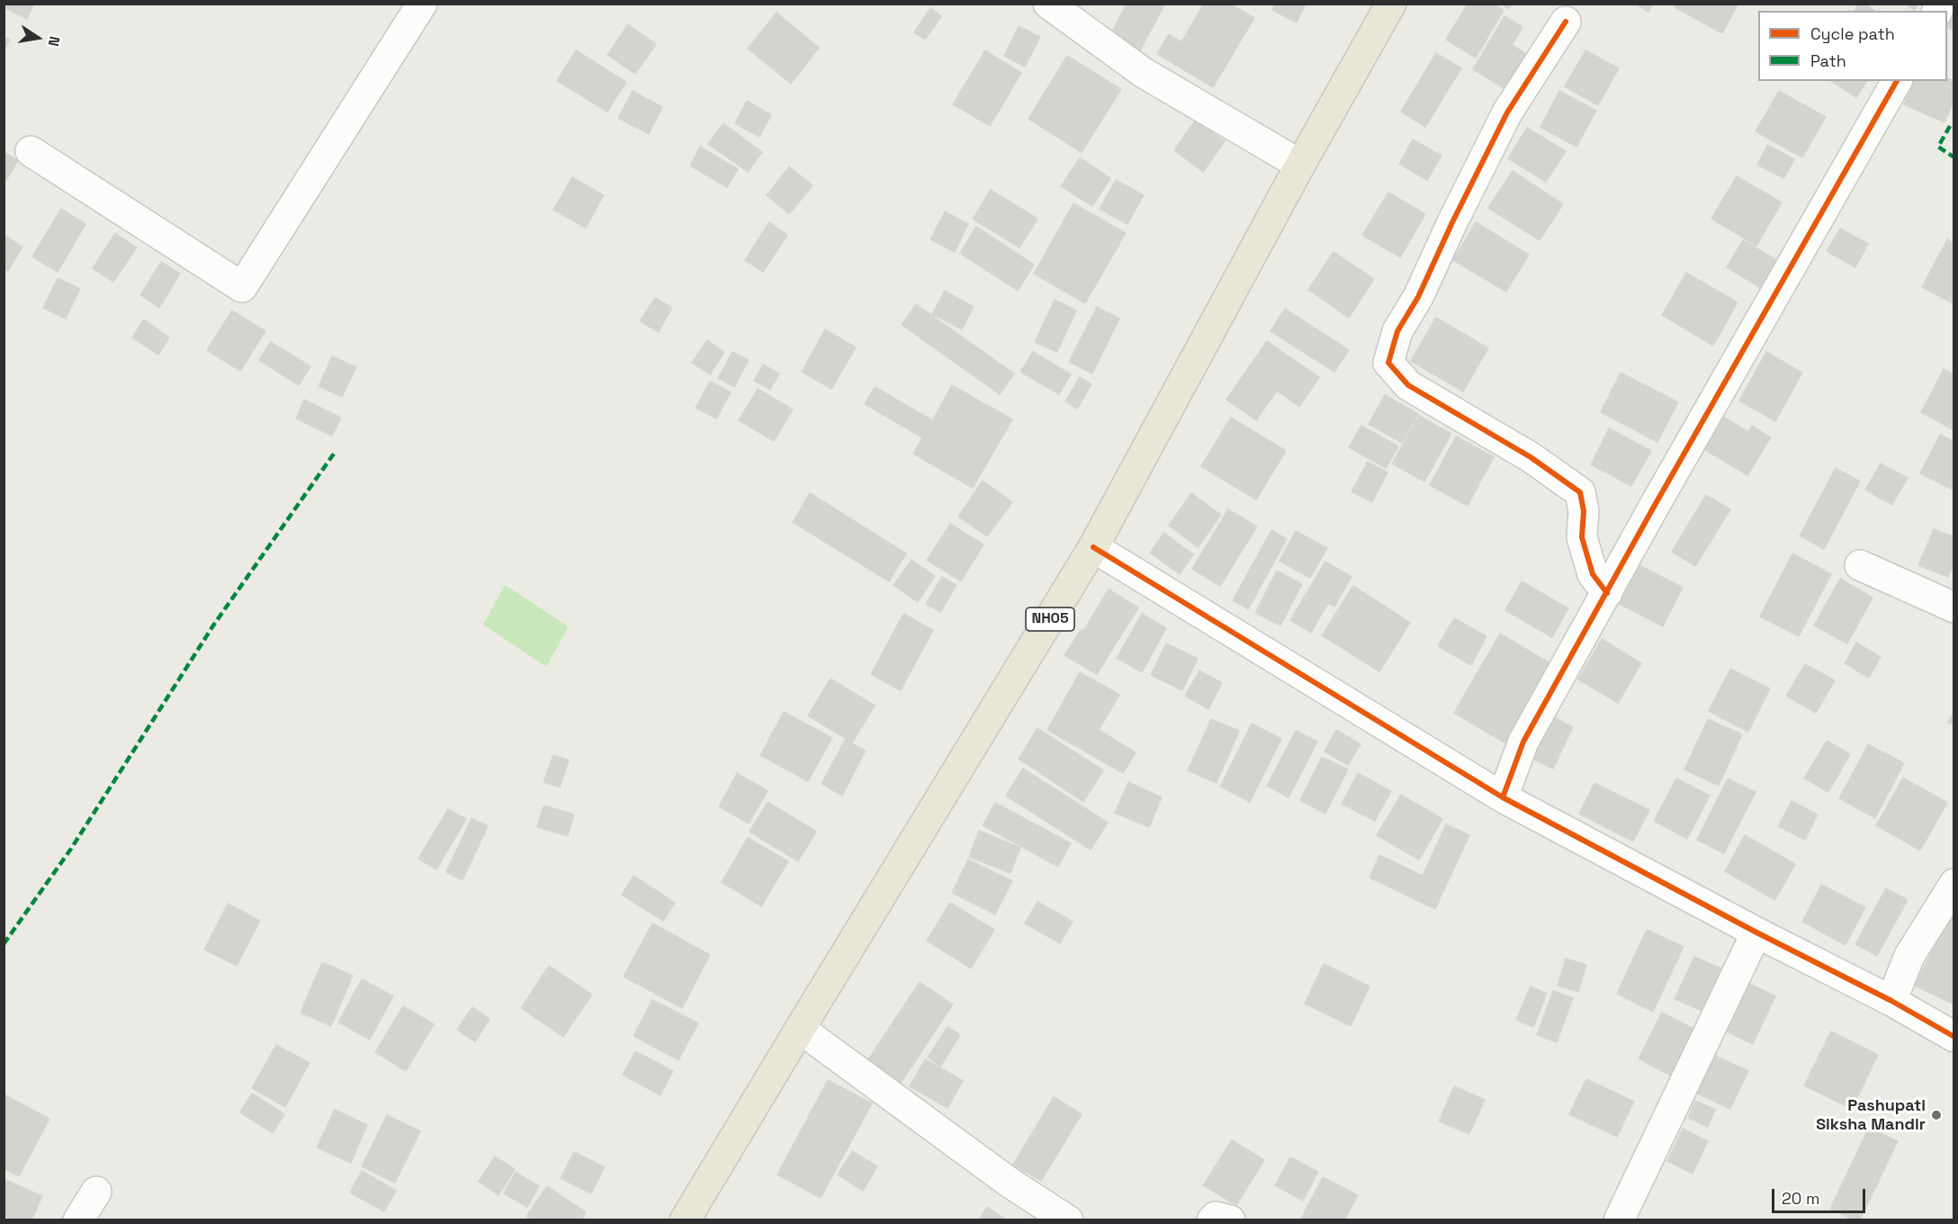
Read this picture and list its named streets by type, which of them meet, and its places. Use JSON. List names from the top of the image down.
{
  "streets": {
    "main road": ["NH05"]
  },
  "places": ["Pashupati Siksha Mandir"],
  "legend": ["Cycle path", "Path"],
  "scale_bar": "20 m",
  "north": "right"
}
